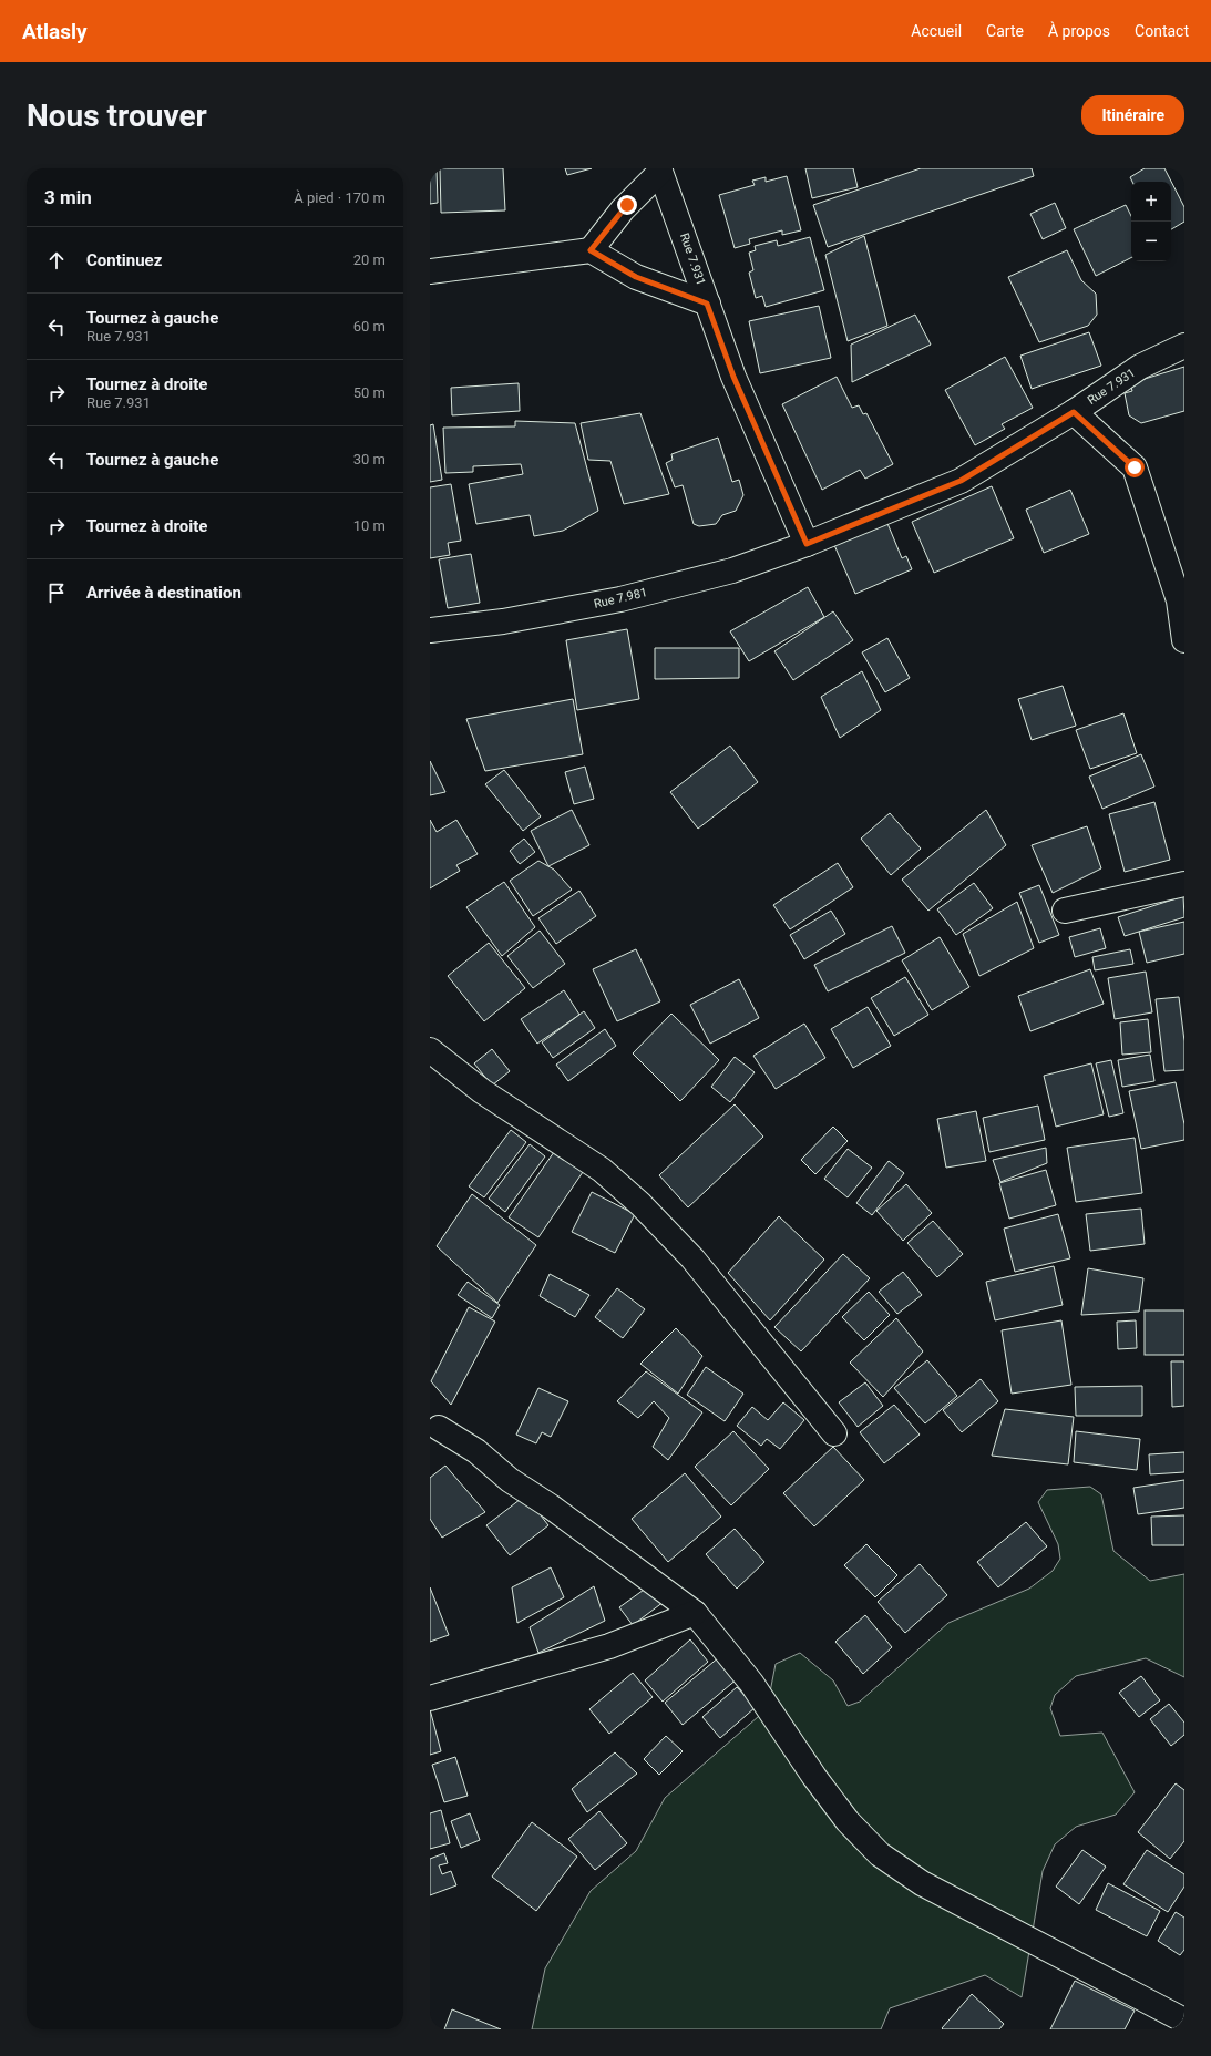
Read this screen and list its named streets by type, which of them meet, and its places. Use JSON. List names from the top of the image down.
{
  "streets": {
    "street": ["Rue 7.931", "Rue 7.981"]
  },
  "crossings": [
    ["Rue 7.931", "Rue 7.981"]
  ],
  "page": {
    "header": "Atlasly",
    "nav": [
      "Accueil",
      "Carte",
      "À propos",
      "Contact"
    ],
    "buttons": "Itinéraire",
    "title": "Nous trouver",
    "heading": ["3 min", "À pied · 170 m"],
    "map_buttons": ["+", "−"],
    "list": [
      ["Continuez", "20 m"],
      ["Tournez à gauche", "Rue 7.931", "60 m"],
      ["Tournez à droite", "Rue 7.931", "50 m"],
      ["Tournez à gauche", "30 m"],
      ["Tournez à droite", "10 m"],
      "Arrivée à destination"
    ]
  }
}
